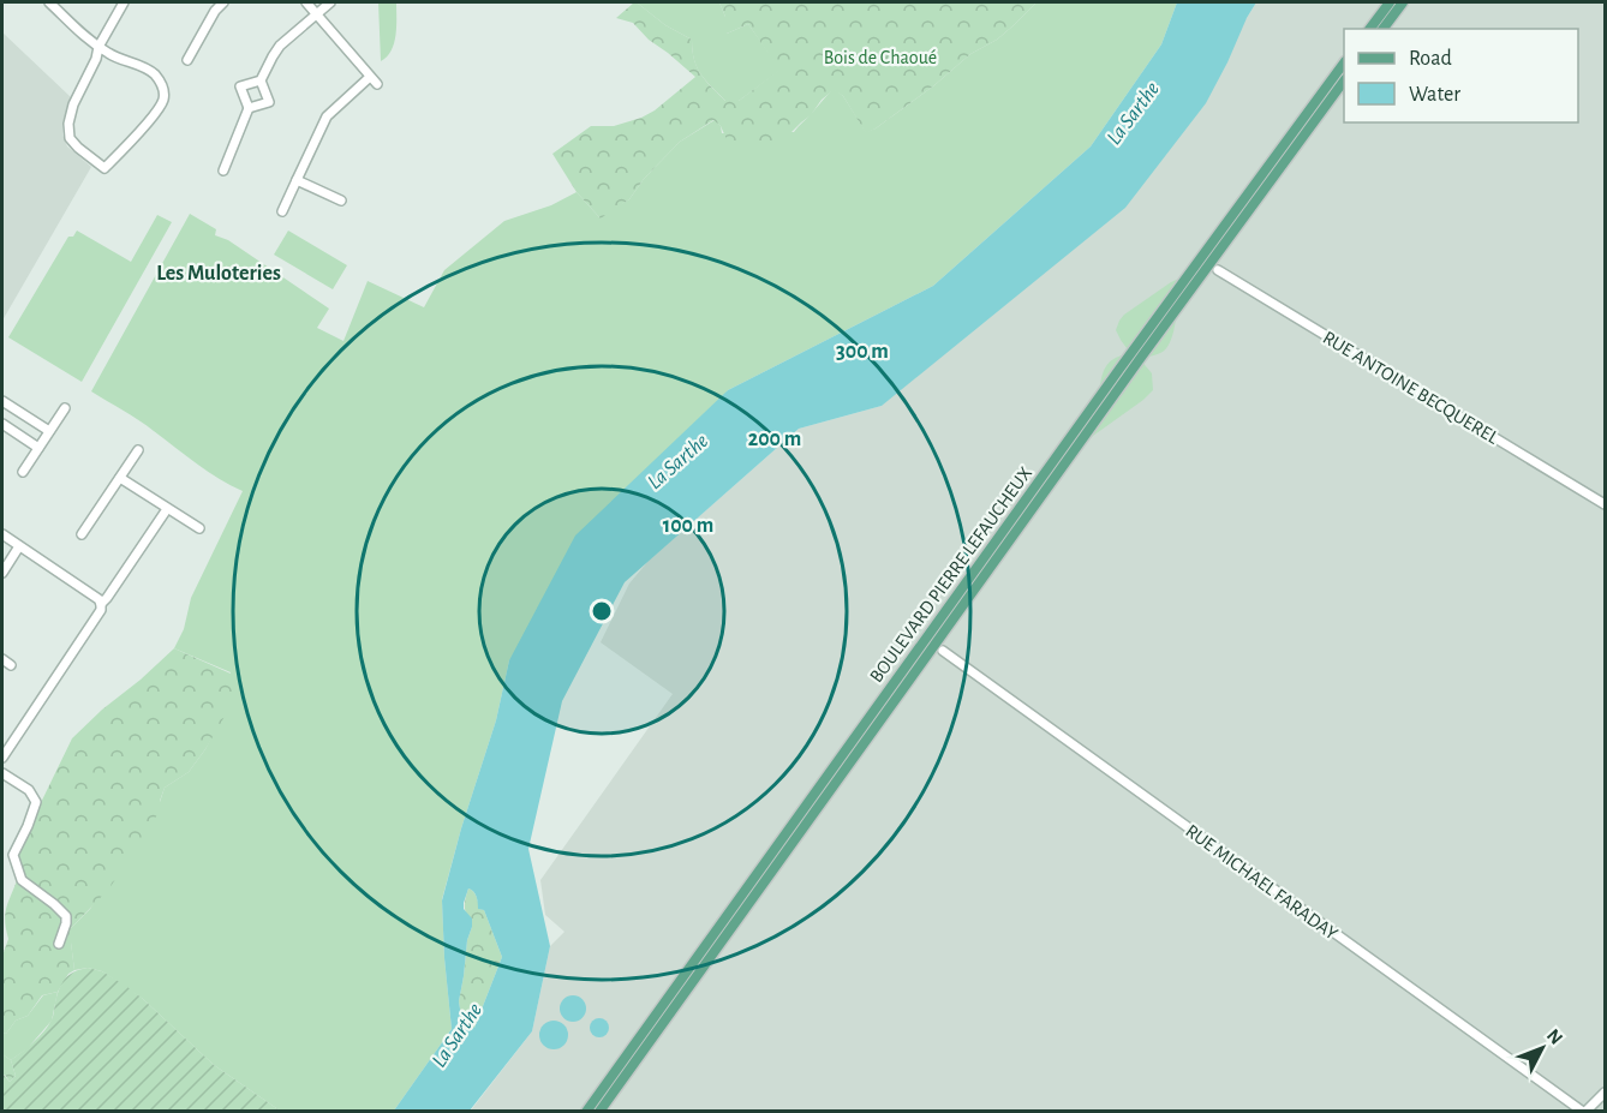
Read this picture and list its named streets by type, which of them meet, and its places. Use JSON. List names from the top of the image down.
{
  "streets": {
    "main road": ["BOULEVARD PIERRE LEFAUCHEUX"],
    "street": ["RUE ANTOINE BECQUEREL", "RUE MICHAEL FARADAY"]
  },
  "districts": ["Les Muloteries"],
  "water": ["La Sarthe"],
  "parks": ["Bois de Chaoué"],
  "legend": ["Road", "Water"],
  "north": "top right",
  "rings": ["300 m", "200 m", "100 m"]
}
